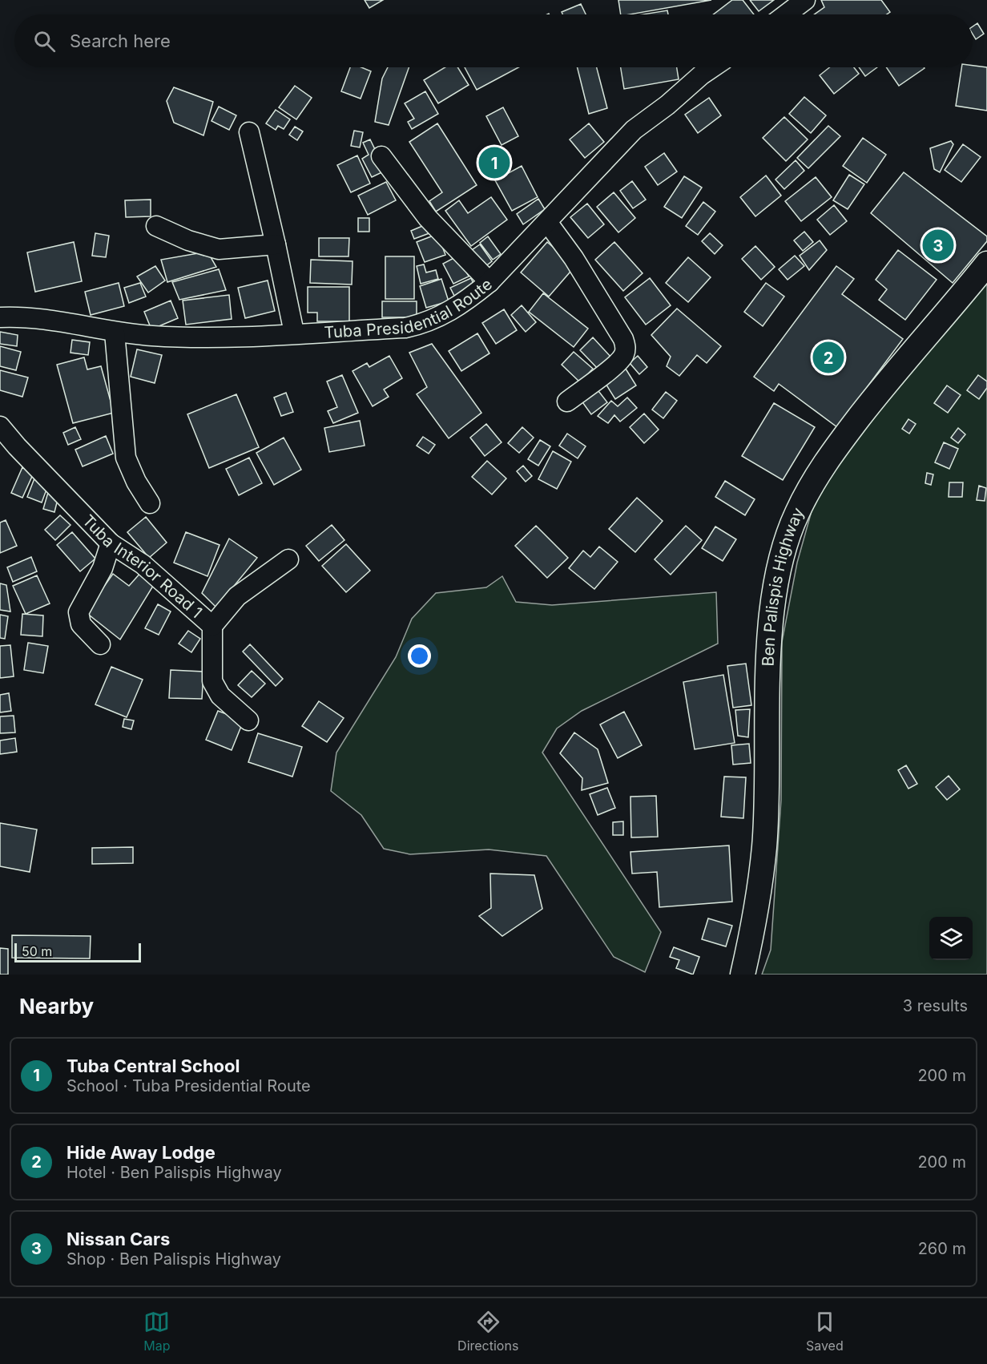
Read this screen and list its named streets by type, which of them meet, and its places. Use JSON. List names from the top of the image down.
{
  "streets": {
    "main road": ["Ben Palispis Highway"],
    "street": ["Tuba Presidential Route", "Tuba Interior Road 1"]
  },
  "scale_bar": "50 m",
  "page": {
    "search": "Search here",
    "pins": ["1", "3", "2"],
    "scale": "50 m",
    "heading": ["Nearby", "3 results"],
    "list": [
      {
        "mark": "1",
        "name": "Tuba Central School",
        "note": "School · Tuba Presidential Route",
        "value": "200 m"
      },
      {
        "mark": "2",
        "name": "Hide Away Lodge",
        "note": "Hotel · Ben Palispis Highway",
        "value": "200 m"
      },
      {
        "mark": "3",
        "name": "Nissan Cars",
        "note": "Shop · Ben Palispis Highway",
        "value": "260 m"
      }
    ],
    "nav": ["Map", "Directions", "Saved"]
  }
}
